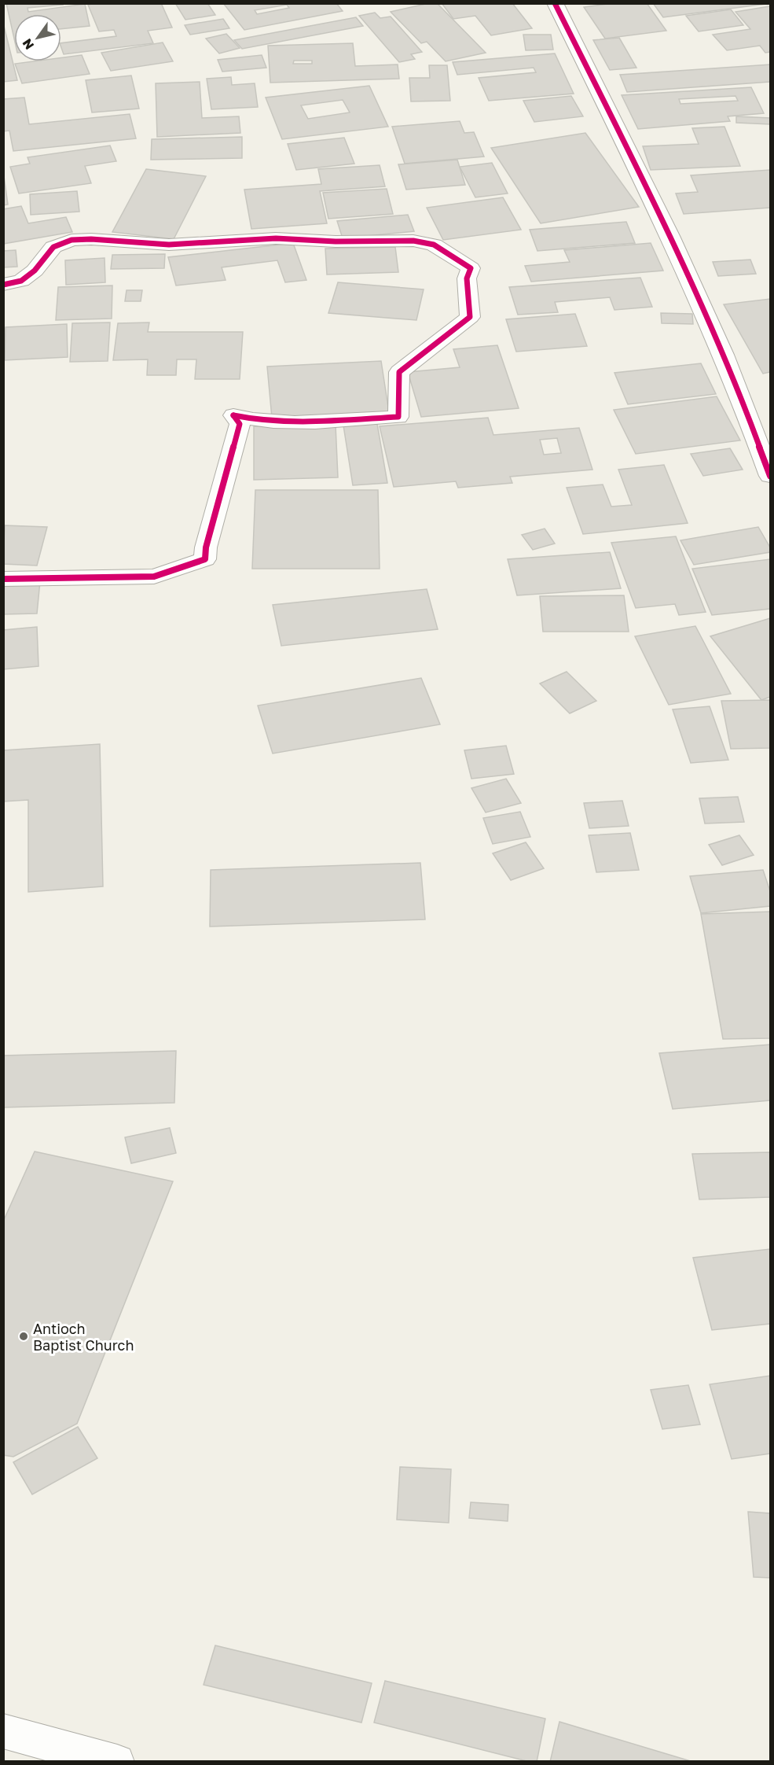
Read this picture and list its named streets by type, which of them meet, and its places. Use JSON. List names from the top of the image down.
{
  "places": ["Antioch Baptist Church"],
  "north": "bottom left"
}
